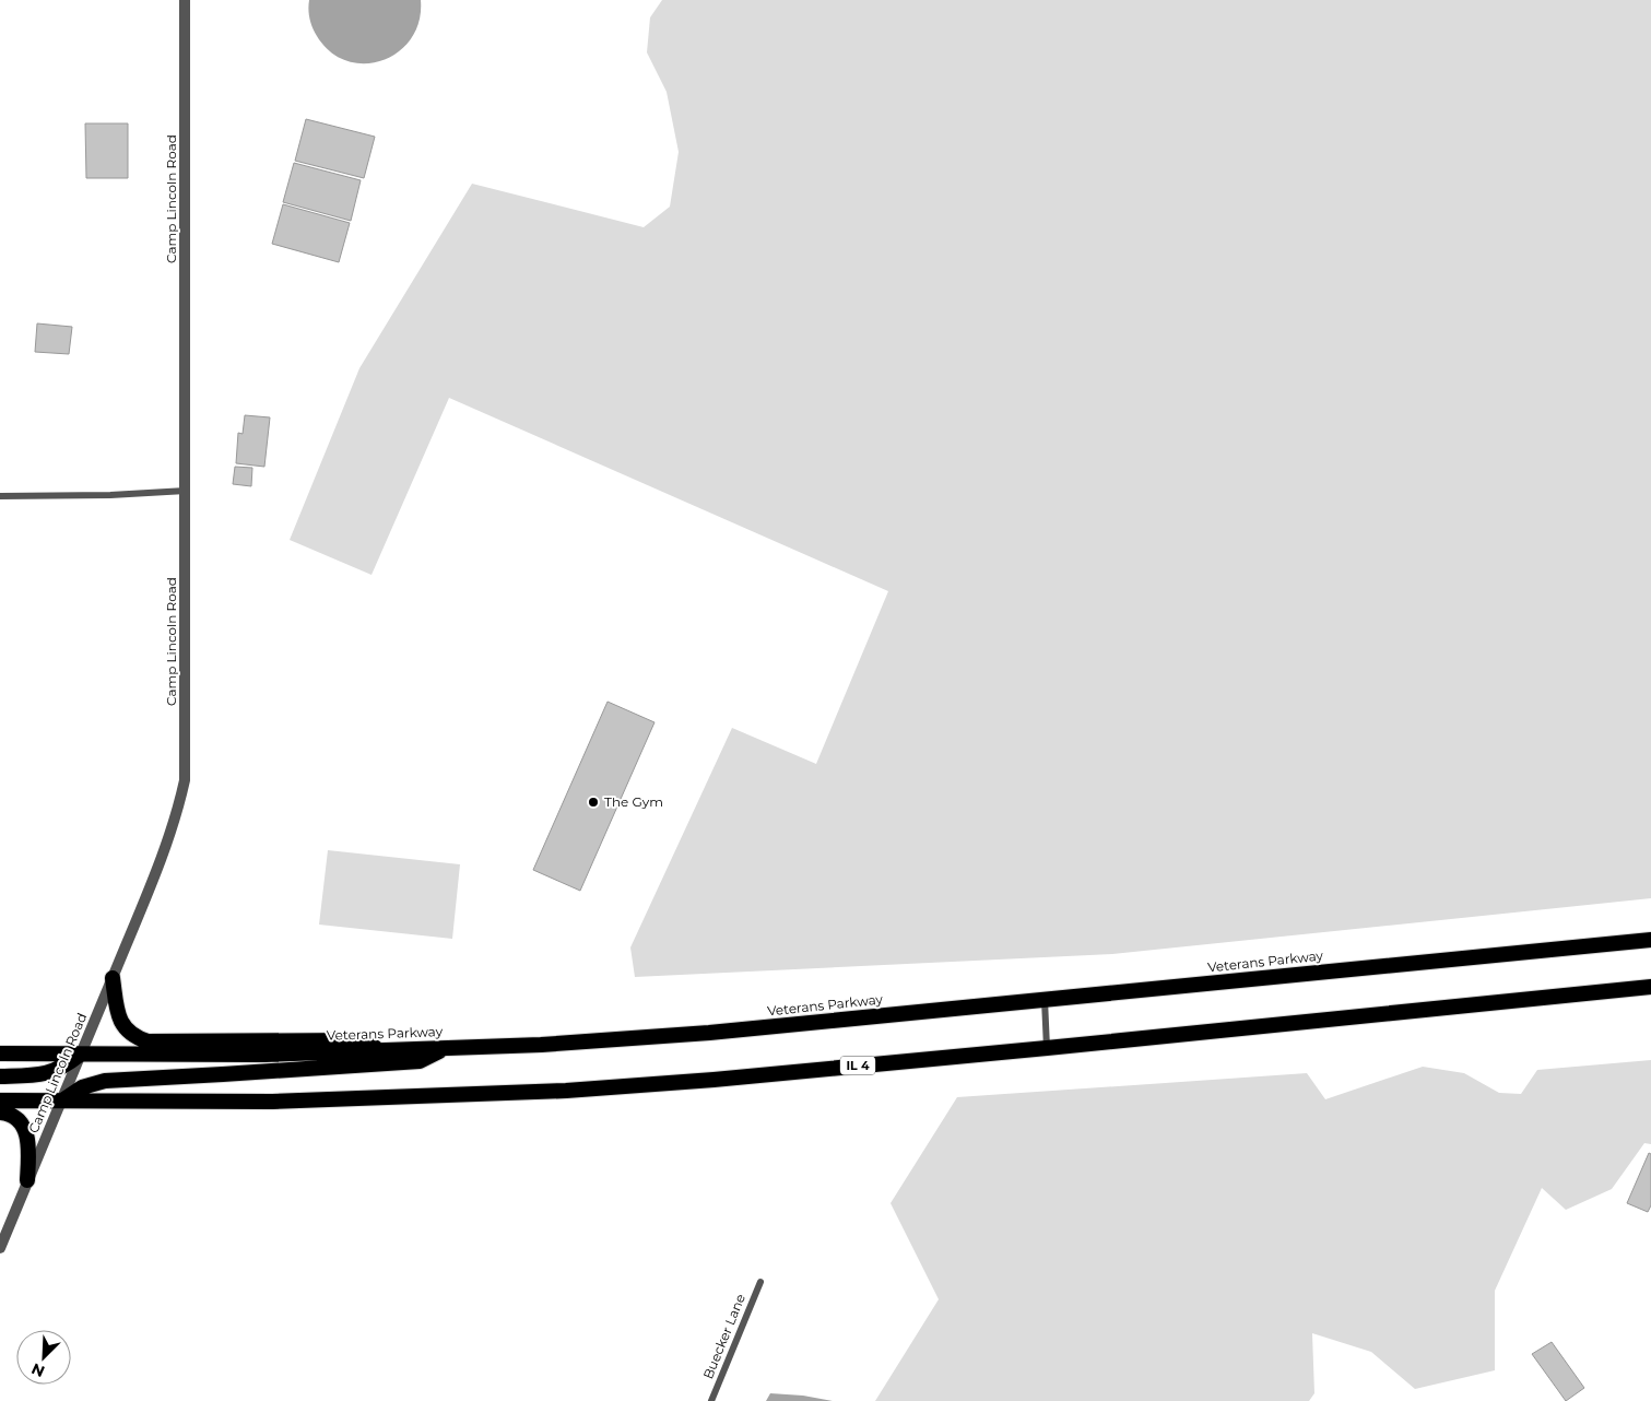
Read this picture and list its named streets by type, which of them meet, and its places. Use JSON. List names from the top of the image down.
{
  "streets": {
    "highway": ["Veterans Parkway", "IL 4"],
    "street": ["Camp Lincoln Road"],
    "lane": ["Buecker Lane"]
  },
  "crossings": [
    ["Camp Lincoln Road", "Veterans Parkway"],
    ["Camp Lincoln Road", "IL 4"]
  ],
  "places": ["The Gym"],
  "north": "bottom left"
}
